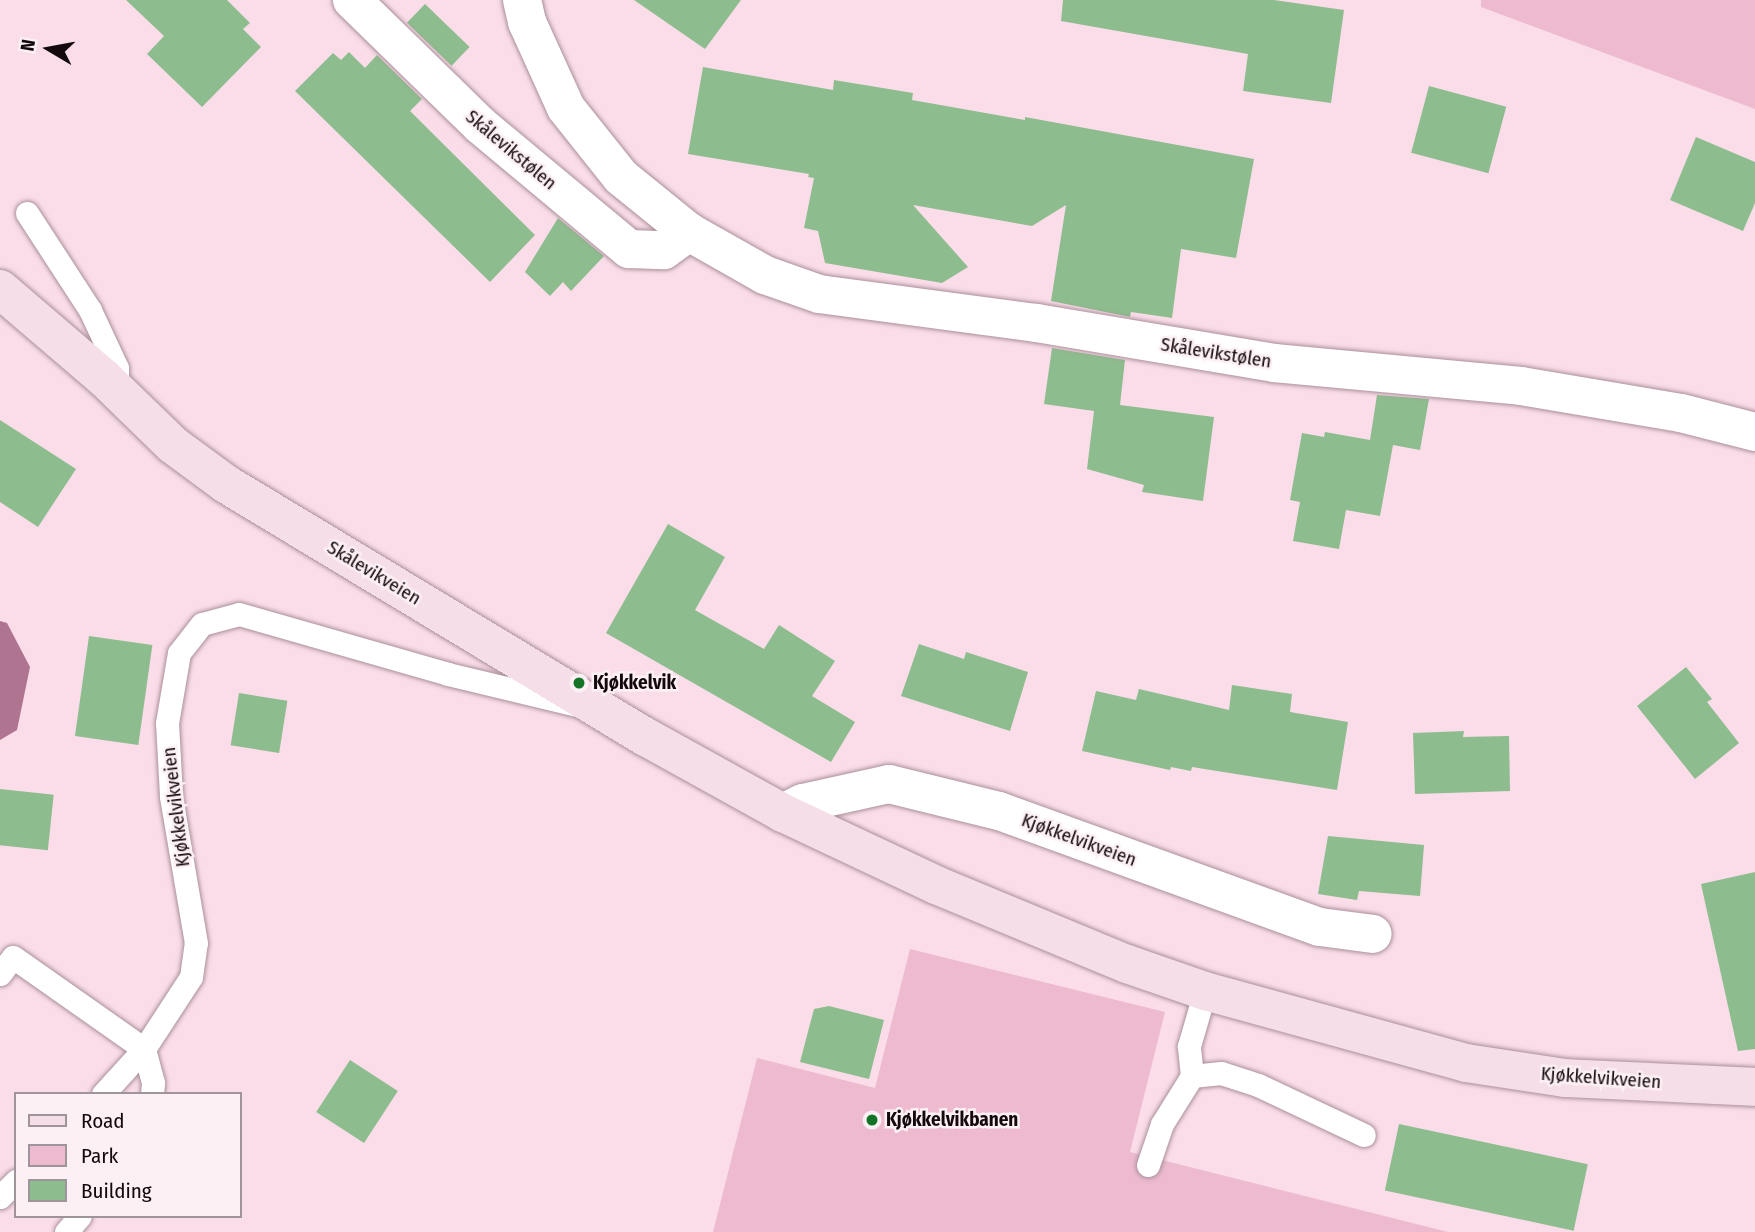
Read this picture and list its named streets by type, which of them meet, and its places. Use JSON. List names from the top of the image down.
{
  "streets": {
    "main road": ["Skålevikveien", "Kjøkkelvikveien"],
    "street": ["Skålevikstølen"]
  },
  "crossings": [
    ["Skålevikveien", "Kjøkkelvikveien"]
  ],
  "places": ["Kjøkkelvik", "Kjøkkelvikbanen"],
  "legend": ["Road", "Park", "Building"],
  "north": "left"
}
